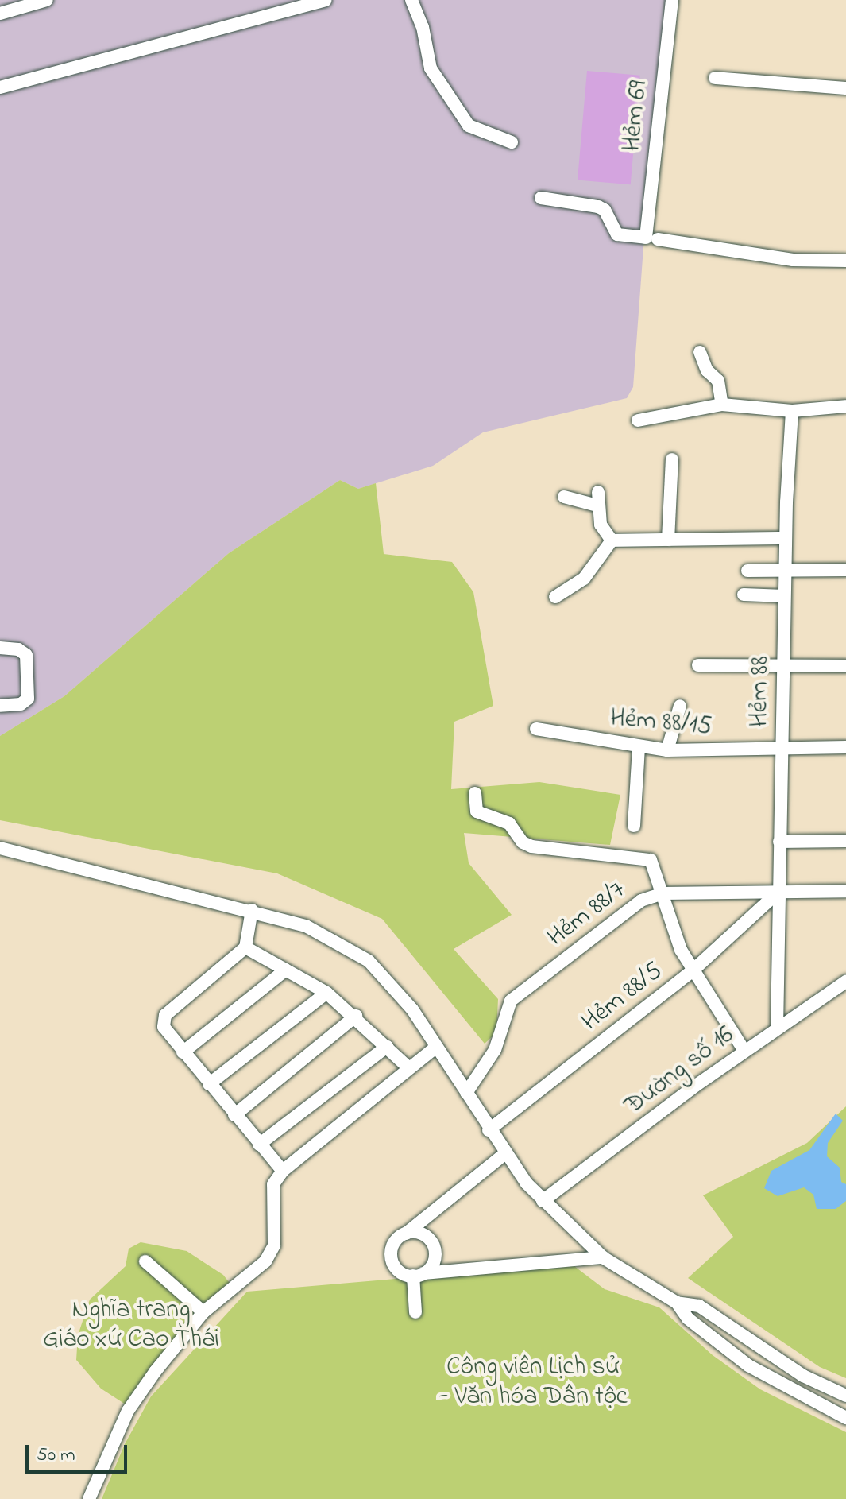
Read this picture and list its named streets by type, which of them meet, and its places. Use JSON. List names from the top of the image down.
{
  "streets": {
    "street": [
      "Hẻm 69",
      "Hẻm 88",
      "Hẻm 88/15",
      "Hẻm 88/7",
      "Hẻm 88/5",
      "Đường số 16"
    ]
  },
  "crossings": [
    ["Hẻm 88", "Hẻm 88/15"],
    ["Hẻm 88", "Hẻm 88/7"],
    ["Hẻm 88", "Hẻm 88/5"],
    ["Hẻm 88", "Đường số 16"],
    ["Hẻm 88/7", "Hẻm 88/5"]
  ],
  "parks": ["Nghĩa trang Giáo xứ Cao Thái", "Công viên Lịch sử - Văn hóa Dân tộc"],
  "scale_bar": "50 m"
}
